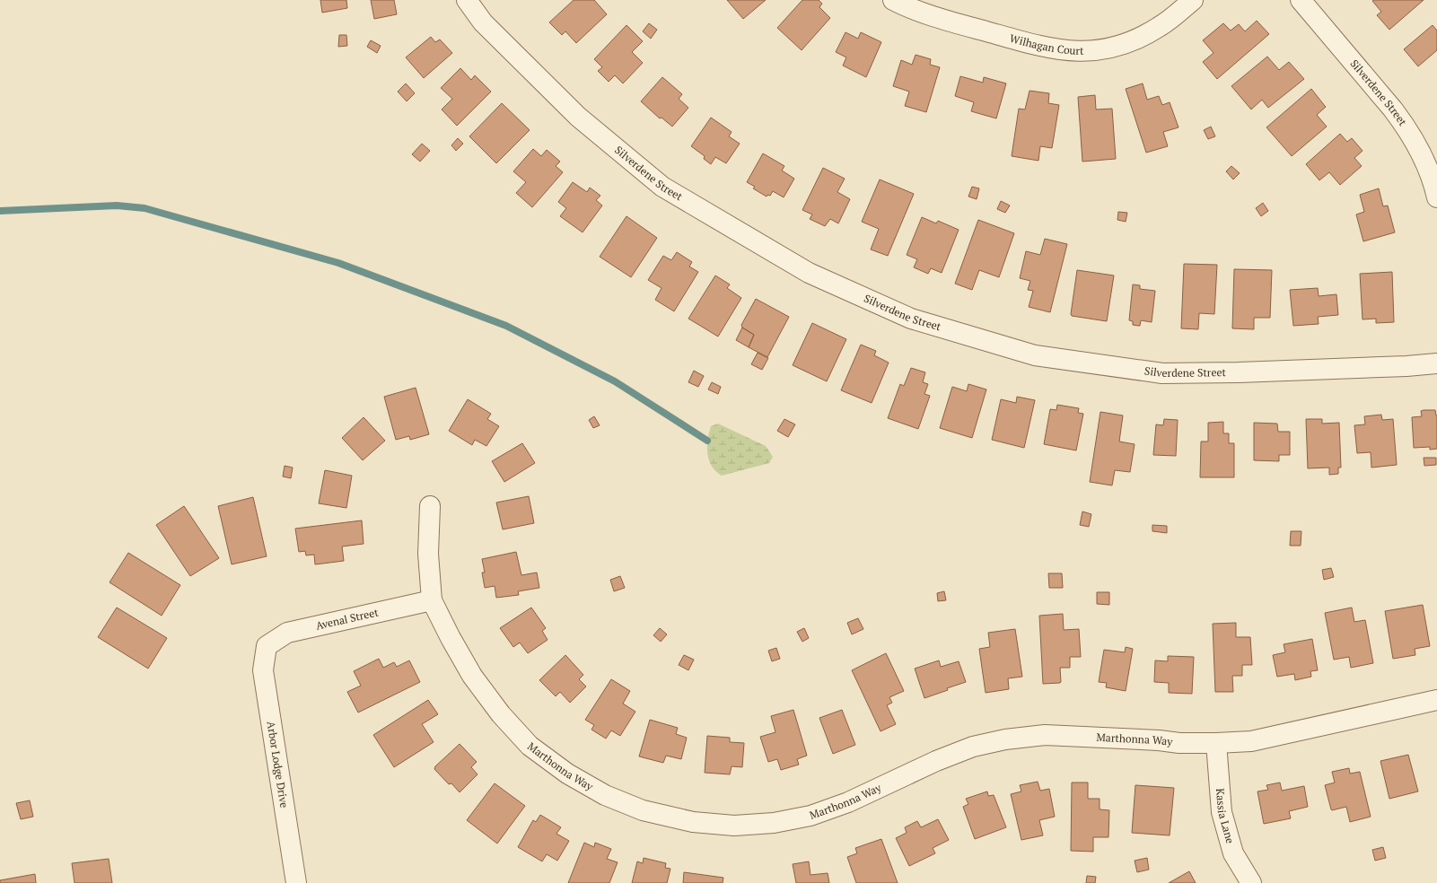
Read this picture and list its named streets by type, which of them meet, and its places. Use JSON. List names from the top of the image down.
{
  "streets": {
    "street": [
      "Wilhagan Court",
      "Silverdene Street",
      "Avenal Street",
      "Marthonna Way",
      "Arbor Lodge Drive",
      "Kassia Lane"
    ]
  },
  "crossings": [
    ["Avenal Street", "Marthonna Way"],
    ["Avenal Street", "Arbor Lodge Drive"],
    ["Marthonna Way", "Kassia Lane"]
  ]
}
